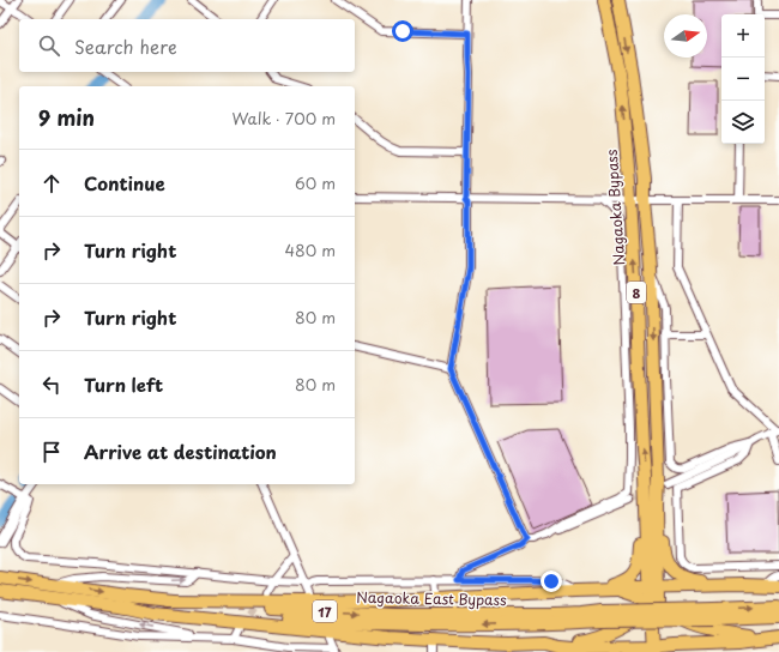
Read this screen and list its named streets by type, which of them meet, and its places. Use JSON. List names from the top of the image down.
{
  "streets": {
    "highway": [
      "Nagaoka Bypass",
      "8",
      "Nagaoka East Bypass",
      "17"
    ]
  },
  "crossings": [
    ["Nagaoka Bypass", "8"],
    ["Nagaoka Bypass", "Nagaoka East Bypass"],
    ["Nagaoka Bypass", "17"],
    ["8", "Nagaoka East Bypass"],
    ["8", "17"],
    ["Nagaoka East Bypass", "17"]
  ],
  "north": "right",
  "page": {
    "map_buttons": ["+", "−"],
    "search": "Search here",
    "heading": ["9 min", "Walk · 700 m"],
    "list": [
      ["Continue", "60 m"],
      ["Turn right", "480 m"],
      ["Turn right", "80 m"],
      ["Turn left", "80 m"],
      "Arrive at destination"
    ]
  }
}
